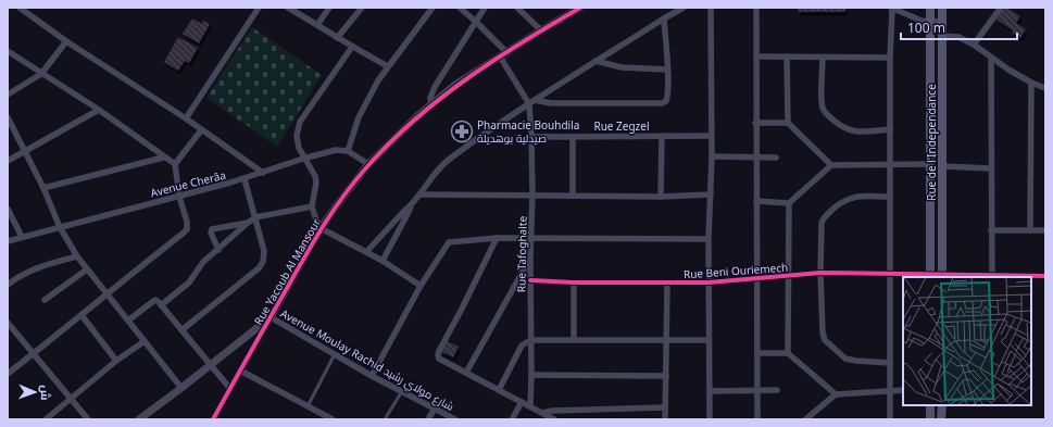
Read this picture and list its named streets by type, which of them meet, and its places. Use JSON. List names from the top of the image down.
{
  "streets": {
    "main road": ["Rue de l'Independance"],
    "street": [
      "Rue Zegzel",
      "Avenue Cherâa",
      "Rue Tafoghalte",
      "Rue Beni Ouriemech",
      "Rue Yacoub Al Mansour",
      "Avenue Moulay Rachid شارع مولاي رشيد"
    ]
  },
  "crossings": [
    ["Rue Zegzel", "Rue Tafoghalte"],
    ["Rue de l'Independance", "Rue Beni Ouriemech"],
    ["Rue Tafoghalte", "Rue Beni Ouriemech"],
    ["Rue Yacoub Al Mansour", "Avenue Moulay Rachid شارع مولاي رشيد"]
  ],
  "places": {
    "pharmacy": ["Pharmacie Bouhdila صيدلية بوهديلة"]
  },
  "scale_bar": "100 m",
  "north": "right"
}
